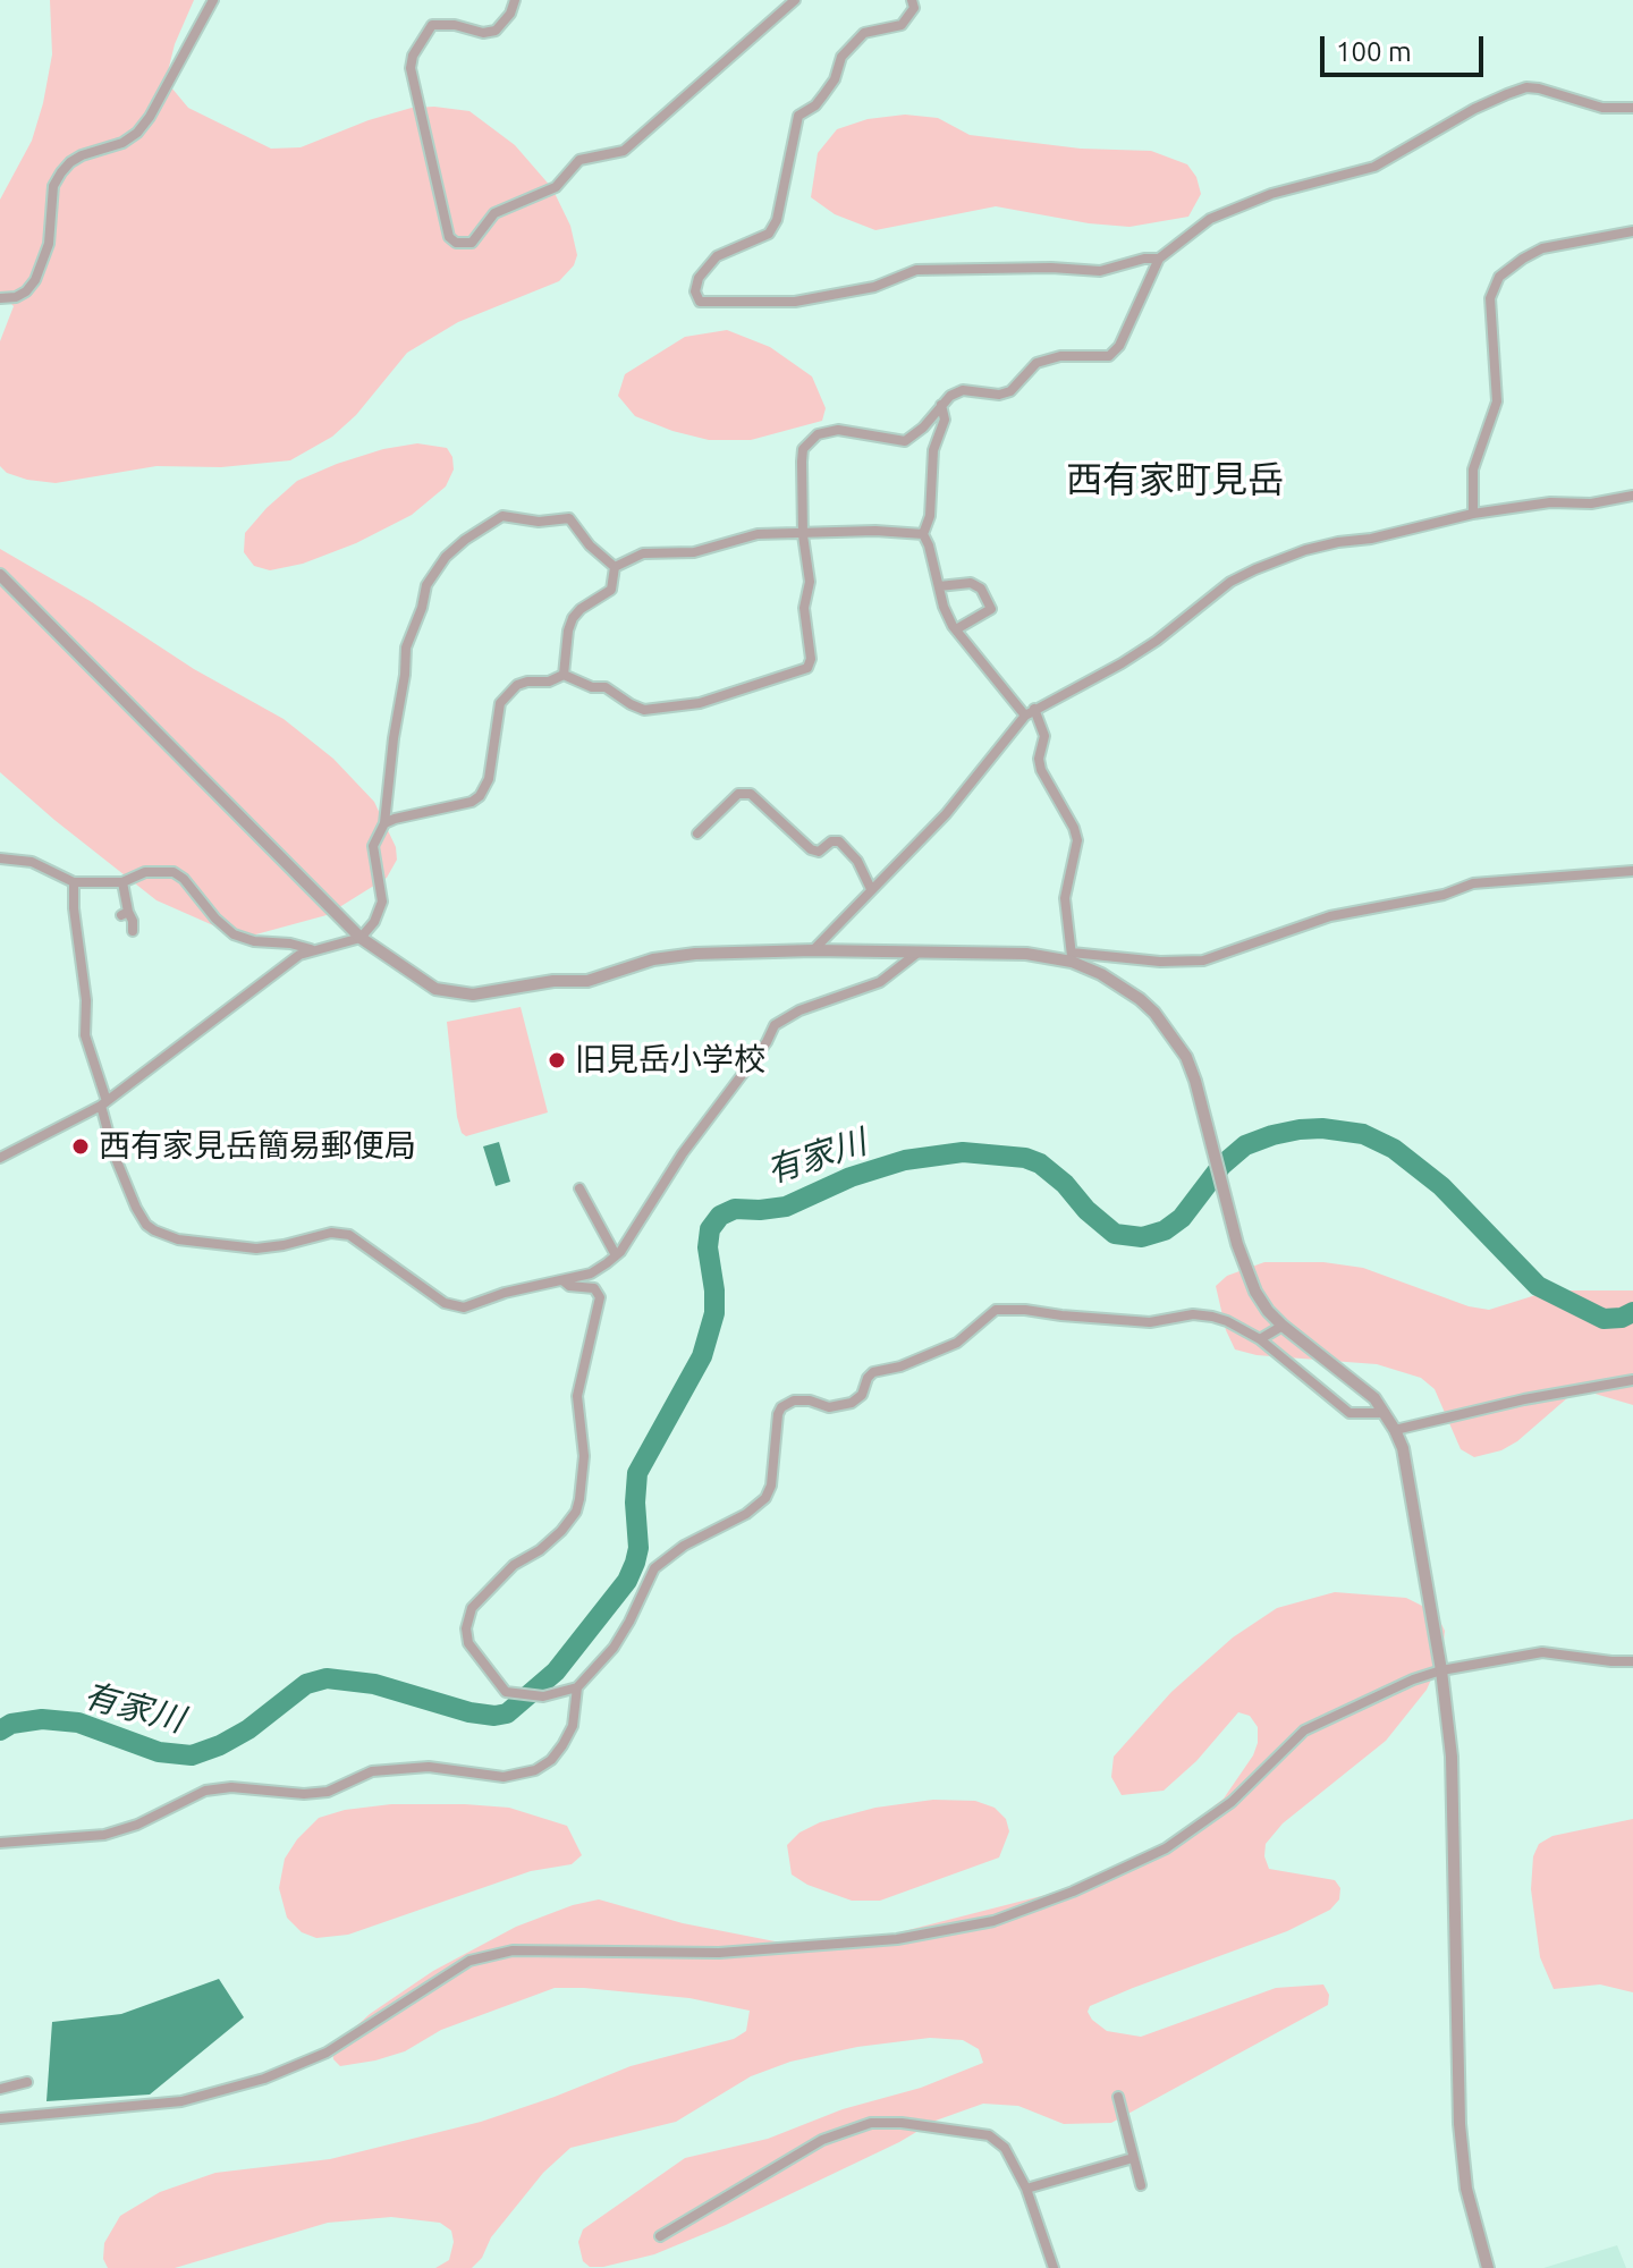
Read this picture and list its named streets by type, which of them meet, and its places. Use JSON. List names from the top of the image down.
{
  "districts": ["西有家町見岳"],
  "water": ["有家川"],
  "places": ["旧見岳小学校", "西有家見岳簡易郵便局"],
  "scale_bar": "100 m"
}
